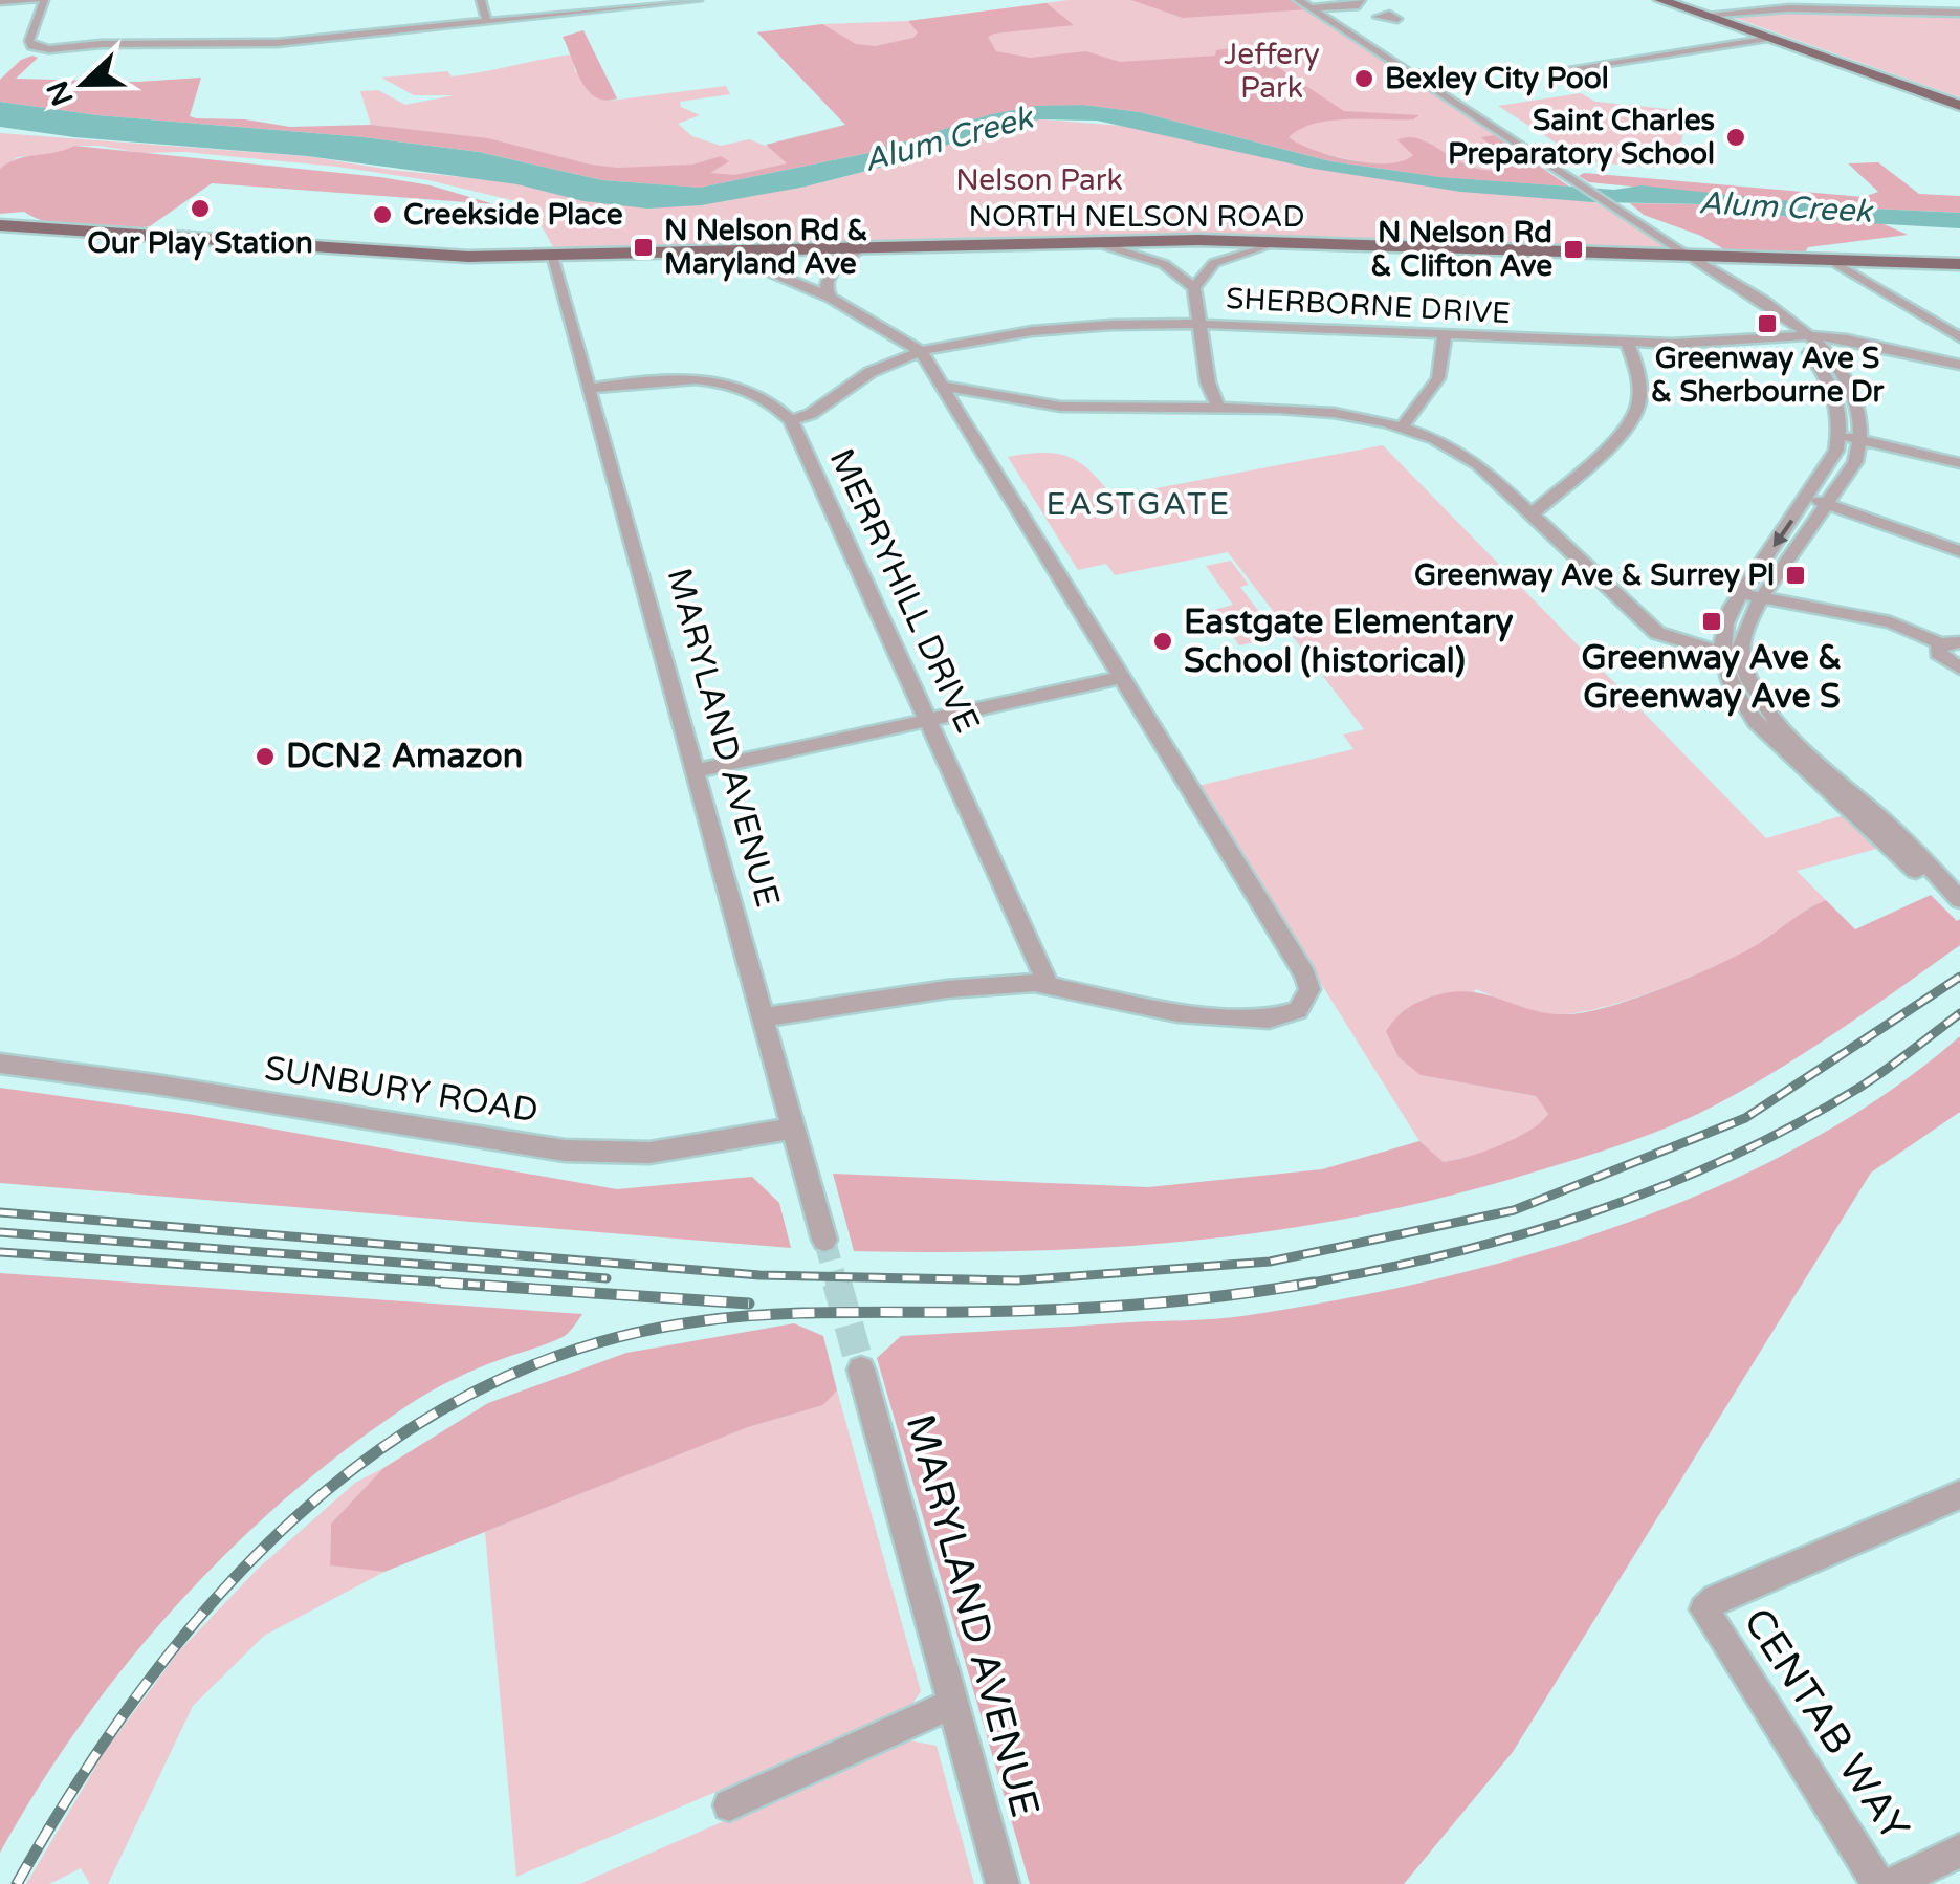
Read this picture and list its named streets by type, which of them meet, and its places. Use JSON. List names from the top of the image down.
{
  "streets": {
    "main road": ["NORTH NELSON ROAD"],
    "street": [
      "SHERBORNE DRIVE",
      "MERRYHILL DRIVE",
      "MARYLAND AVENUE",
      "SUNBURY ROAD",
      "CENTAB WAY"
    ]
  },
  "crossings": [
    ["NORTH NELSON ROAD", "MARYLAND AVENUE"],
    ["SHERBORNE DRIVE", "MERRYHILL DRIVE"],
    ["MERRYHILL DRIVE", "MARYLAND AVENUE"],
    ["MARYLAND AVENUE", "SUNBURY ROAD"]
  ],
  "districts": ["EASTGATE"],
  "water": ["Alum Creek"],
  "parks": ["Jeffery Park", "Nelson Park"],
  "places": {
    "other": [
      "Bexley City Pool",
      "Saint Charles Preparatory School",
      "Our Play Station",
      "Creekside Place",
      "Eastgate Elementary School (historical)",
      "DCN2 Amazon"
    ],
    "transit": [
      "N Nelson Rd & Maryland Ave",
      "N Nelson Rd & Clifton Ave",
      "Greenway Ave S & Sherbourne Dr",
      "Greenway Ave & Surrey Pl",
      "Greenway Ave & Greenway Ave S"
    ]
  },
  "north": "left"
}
